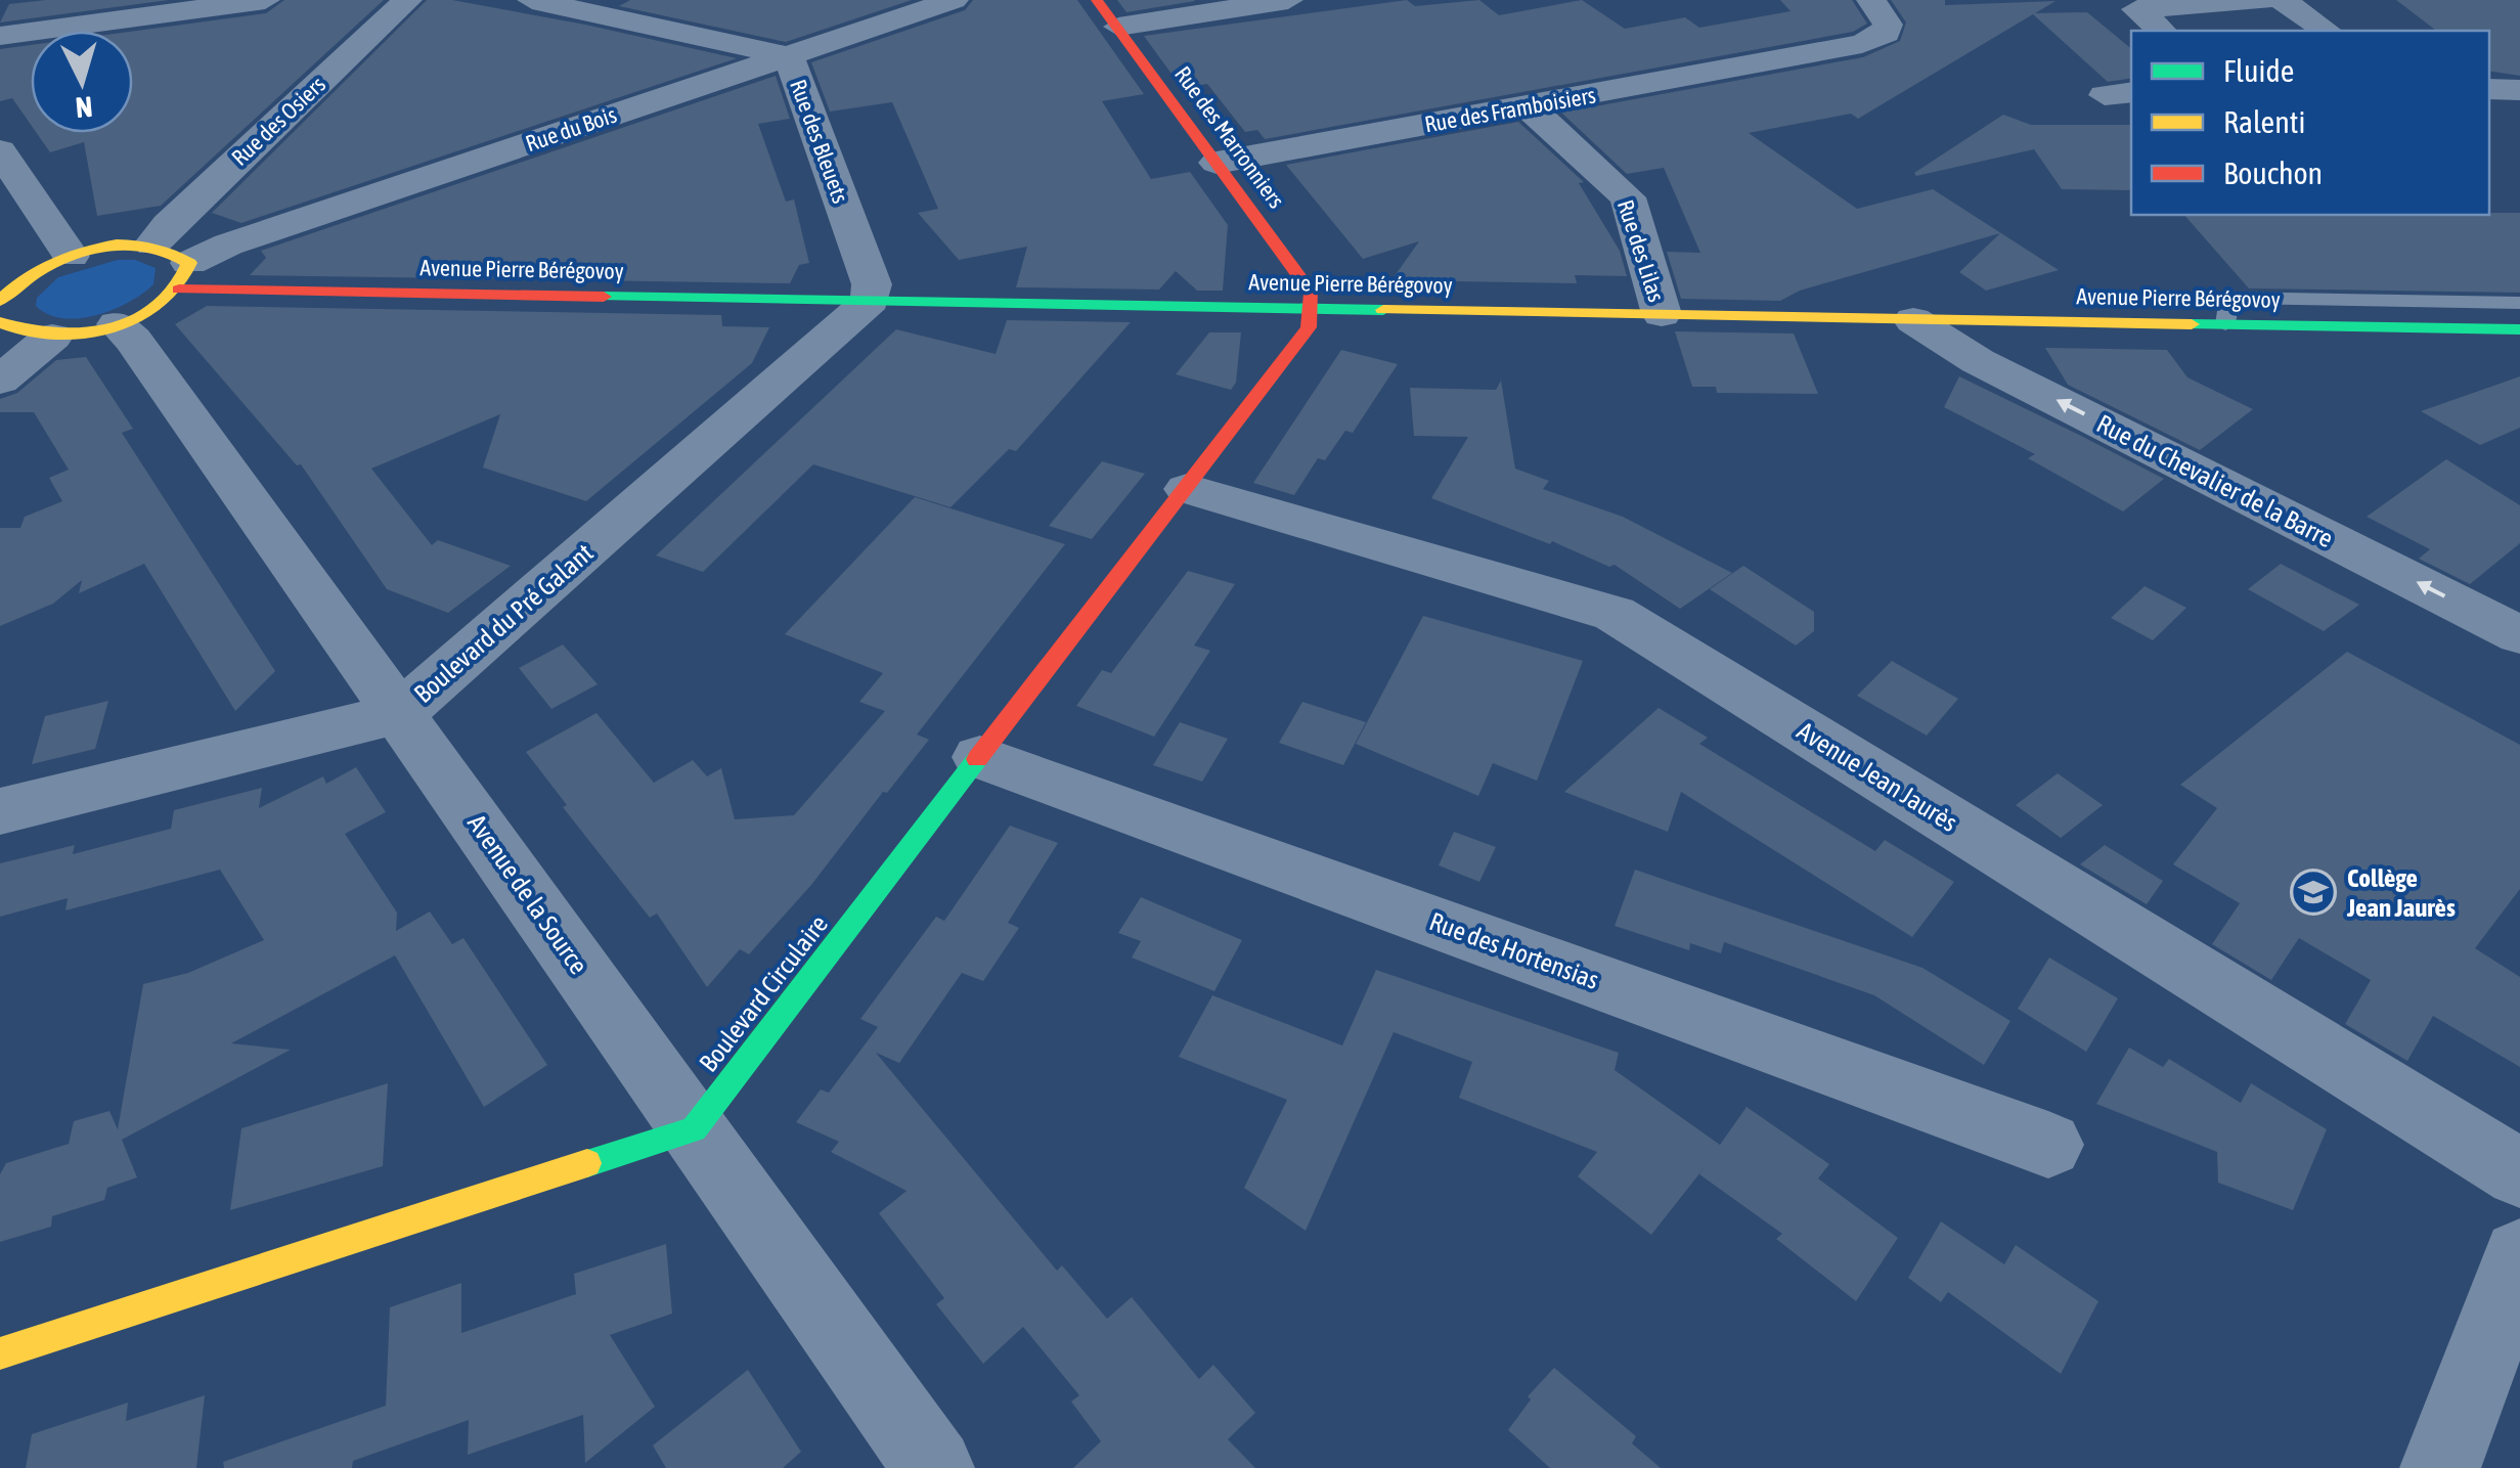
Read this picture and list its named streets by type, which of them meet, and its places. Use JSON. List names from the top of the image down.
{
  "streets": {
    "street": [
      "Rue des Framboisiers",
      "Rue des Osiers",
      "Rue du Bois",
      "Rue des Marronniers",
      "Rue des Bleuets",
      "Rue des Lilas",
      "Avenue Pierre Bérégovoy",
      "Rue du Chevalier de la Barre",
      "Boulevard du Pré Galant",
      "Avenue Jean Jaurès",
      "Avenue de la Source",
      "Rue des Hortensias",
      "Boulevard Circulaire"
    ]
  },
  "crossings": [
    ["Rue des Framboisiers", "Rue des Marronniers"],
    ["Rue des Framboisiers", "Rue des Lilas"],
    ["Rue du Bois", "Rue des Bleuets"],
    ["Rue du Bois", "Avenue Pierre Bérégovoy"],
    ["Rue des Marronniers", "Avenue Pierre Bérégovoy"],
    ["Rue des Marronniers", "Boulevard Circulaire"],
    ["Rue des Bleuets", "Avenue Pierre Bérégovoy"],
    ["Rue des Bleuets", "Boulevard du Pré Galant"],
    ["Rue des Lilas", "Avenue Pierre Bérégovoy"],
    ["Avenue Pierre Bérégovoy", "Rue du Chevalier de la Barre"],
    ["Avenue Pierre Bérégovoy", "Boulevard du Pré Galant"],
    ["Avenue Pierre Bérégovoy", "Boulevard Circulaire"],
    ["Boulevard du Pré Galant", "Avenue de la Source"],
    ["Avenue Jean Jaurès", "Boulevard Circulaire"],
    ["Avenue de la Source", "Boulevard Circulaire"],
    ["Rue des Hortensias", "Boulevard Circulaire"]
  ],
  "one_way": ["Rue du Chevalier de la Barre"],
  "places": {
    "school or university": ["Collège Jean Jaurès"]
  },
  "legend": ["Fluide", "Ralenti", "Bouchon"],
  "north": "bottom"
}
